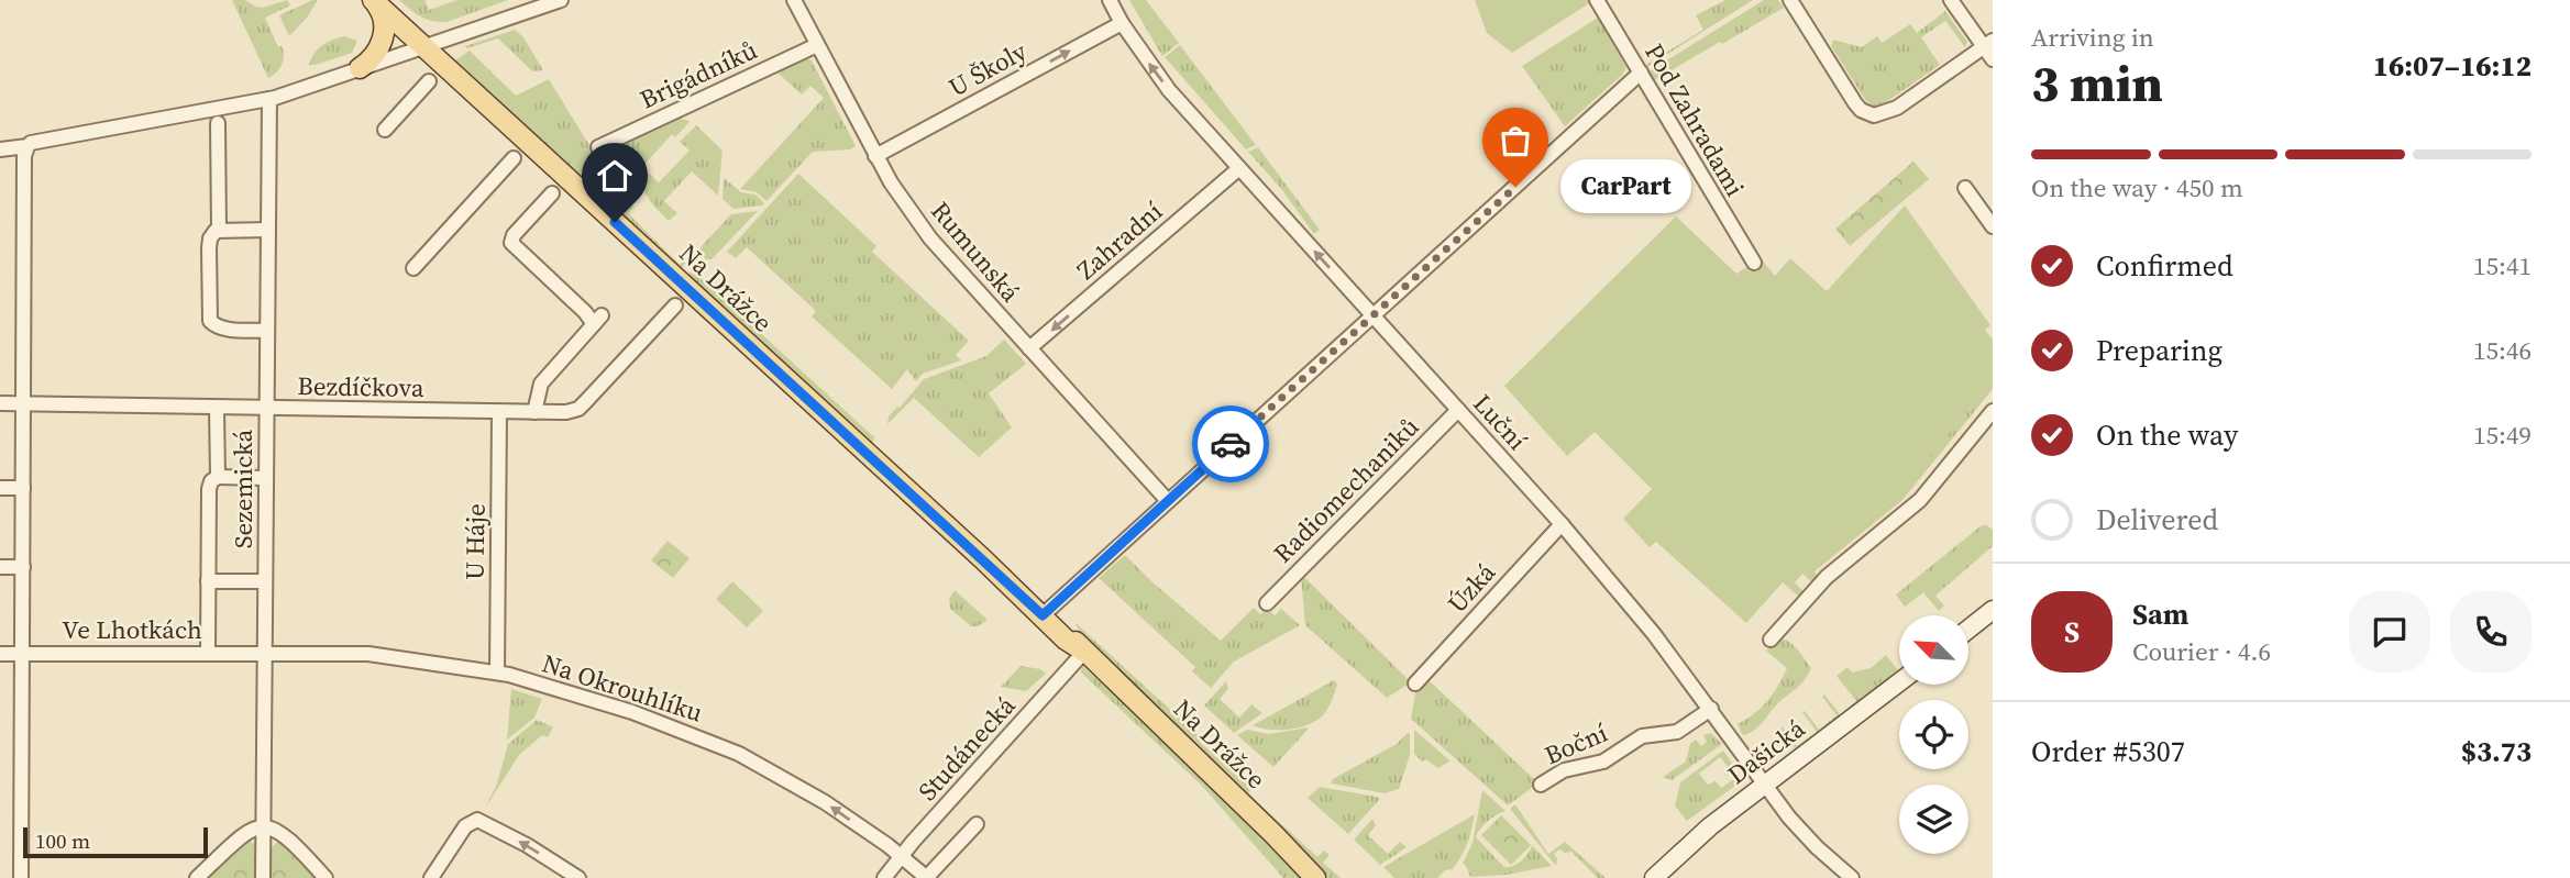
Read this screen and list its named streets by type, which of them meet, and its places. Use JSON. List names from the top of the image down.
{
  "streets": {
    "main road": ["Na Drážce", "Dašická"],
    "street": [
      "U Školy",
      "Brigádníků",
      "Pod Zahradami",
      "Zahradní",
      "Rumunská",
      "Bezdíčkova",
      "Luční",
      "Sezemická",
      "Radiomechaniků",
      "U Háje",
      "Úzká",
      "Ve Lhotkách",
      "Na Okrouhlíku",
      "Boční",
      "Studánecká"
    ]
  },
  "crossings": [
    ["U Školy", "Rumunská"],
    ["U Školy", "Luční"],
    ["Brigádníků", "Rumunská"],
    ["Zahradní", "Rumunská"],
    ["Zahradní", "Luční"],
    ["Na Drážce", "Studánecká"],
    ["Bezdíčkova", "Sezemická"],
    ["Bezdíčkova", "U Háje"],
    ["Luční", "Radiomechaniků"],
    ["Luční", "Úzká"],
    ["Luční", "Boční"],
    ["Luční", "Dašická"],
    ["Sezemická", "Ve Lhotkách"],
    ["Sezemická", "Na Okrouhlíku"],
    ["U Háje", "Na Okrouhlíku"],
    ["Ve Lhotkách", "Na Okrouhlíku"],
    ["Na Okrouhlíku", "Studánecká"]
  ],
  "one_way": ["U Školy", "Zahradní", "Na Okrouhlíku"],
  "places": ["CarPart"],
  "scale_bar": "100 m",
  "north": "top left",
  "page": {
    "heading": ["3 min", "Arriving in", "16:07–16:12"],
    "panel": [
      "Sam",
      "Courier · 4.6",
      "Order #5307",
      "$3.73"
    ],
    "bar": "On the way · 450 m",
    "bubble": "CarPart",
    "list": [
      ["Confirmed", "15:41"],
      ["Preparing", "15:46"],
      ["On the way", "15:49"],
      "Delivered"
    ],
    "round": "S",
    "scale": "100 m"
  }
}
